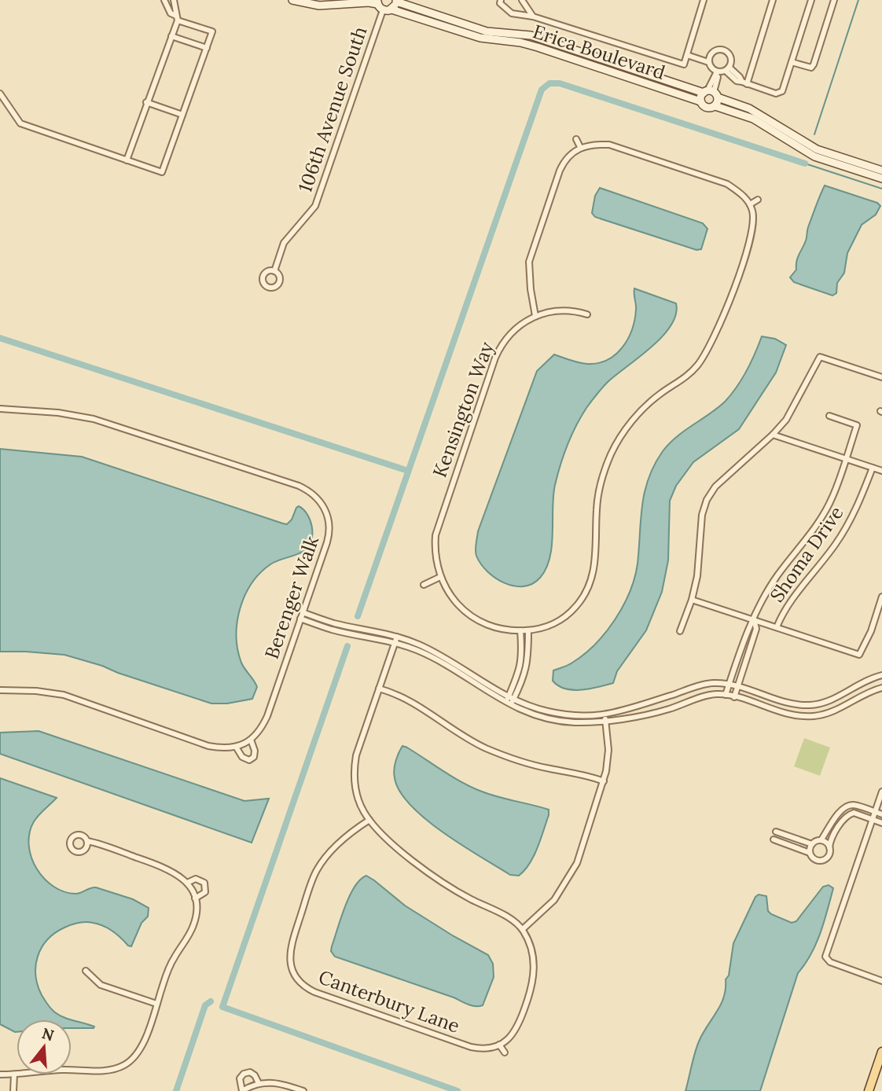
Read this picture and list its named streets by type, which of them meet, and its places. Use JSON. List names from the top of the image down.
{
  "streets": {
    "street": [
      "Erica Boulevard",
      "106th Avenue South",
      "Kensington Way",
      "Shoma Drive",
      "Berenger Walk",
      "Canterbury Lane"
    ]
  },
  "north": "top"
}
